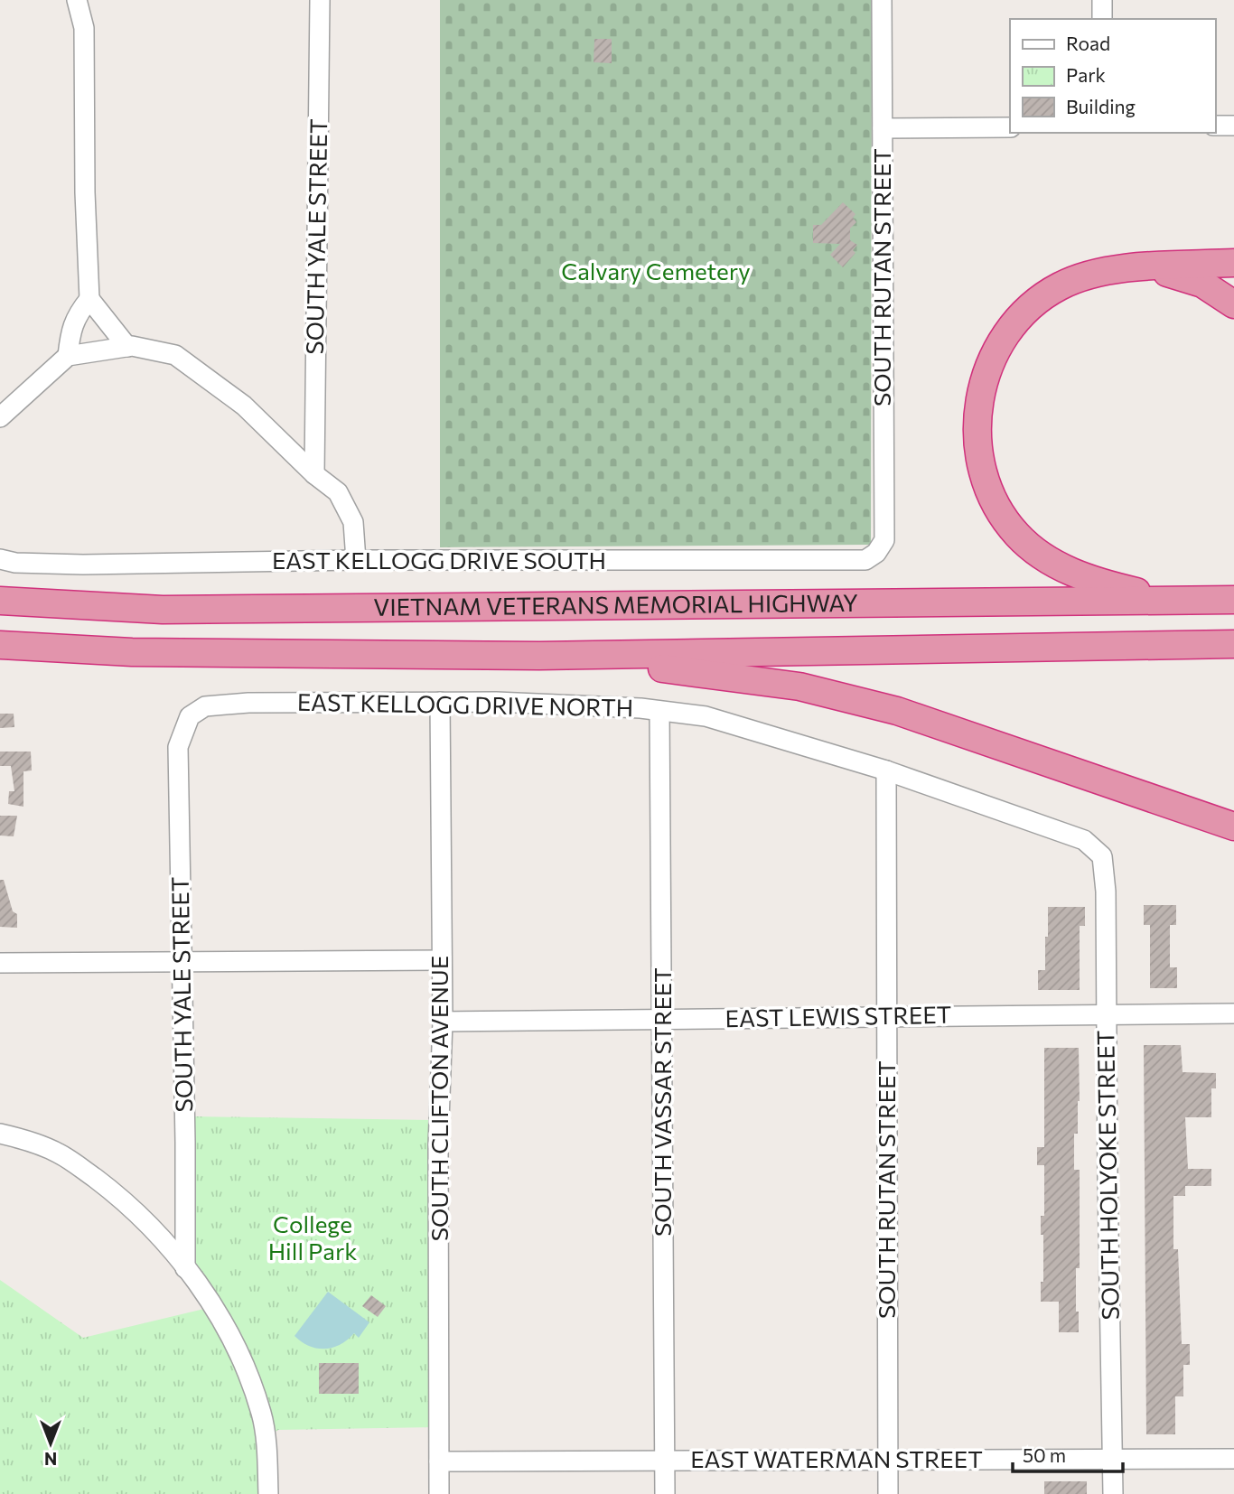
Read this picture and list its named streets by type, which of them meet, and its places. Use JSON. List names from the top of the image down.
{
  "streets": {
    "highway": ["VIETNAM VETERANS MEMORIAL HIGHWAY"],
    "street": [
      "SOUTH YALE STREET",
      "SOUTH RUTAN STREET",
      "EAST KELLOGG DRIVE SOUTH",
      "EAST KELLOGG DRIVE NORTH",
      "EAST LEWIS STREET",
      "SOUTH CLIFTON AVENUE",
      "SOUTH VASSAR STREET",
      "SOUTH HOLYOKE STREET",
      "EAST WATERMAN STREET"
    ]
  },
  "crossings": [
    ["SOUTH YALE STREET", "EAST KELLOGG DRIVE NORTH"],
    ["SOUTH RUTAN STREET", "EAST KELLOGG DRIVE SOUTH"],
    ["SOUTH RUTAN STREET", "EAST KELLOGG DRIVE NORTH"],
    ["SOUTH RUTAN STREET", "EAST LEWIS STREET"],
    ["SOUTH RUTAN STREET", "EAST WATERMAN STREET"],
    ["EAST KELLOGG DRIVE NORTH", "SOUTH CLIFTON AVENUE"],
    ["EAST KELLOGG DRIVE NORTH", "SOUTH VASSAR STREET"],
    ["EAST KELLOGG DRIVE NORTH", "SOUTH HOLYOKE STREET"],
    ["EAST LEWIS STREET", "SOUTH CLIFTON AVENUE"],
    ["EAST LEWIS STREET", "SOUTH VASSAR STREET"],
    ["EAST LEWIS STREET", "SOUTH HOLYOKE STREET"],
    ["SOUTH CLIFTON AVENUE", "EAST WATERMAN STREET"],
    ["SOUTH VASSAR STREET", "EAST WATERMAN STREET"],
    ["SOUTH HOLYOKE STREET", "EAST WATERMAN STREET"]
  ],
  "parks": ["Calvary Cemetery", "College Hill Park"],
  "legend": ["Road", "Park", "Building"],
  "scale_bar": "50 m",
  "north": "bottom"
}
